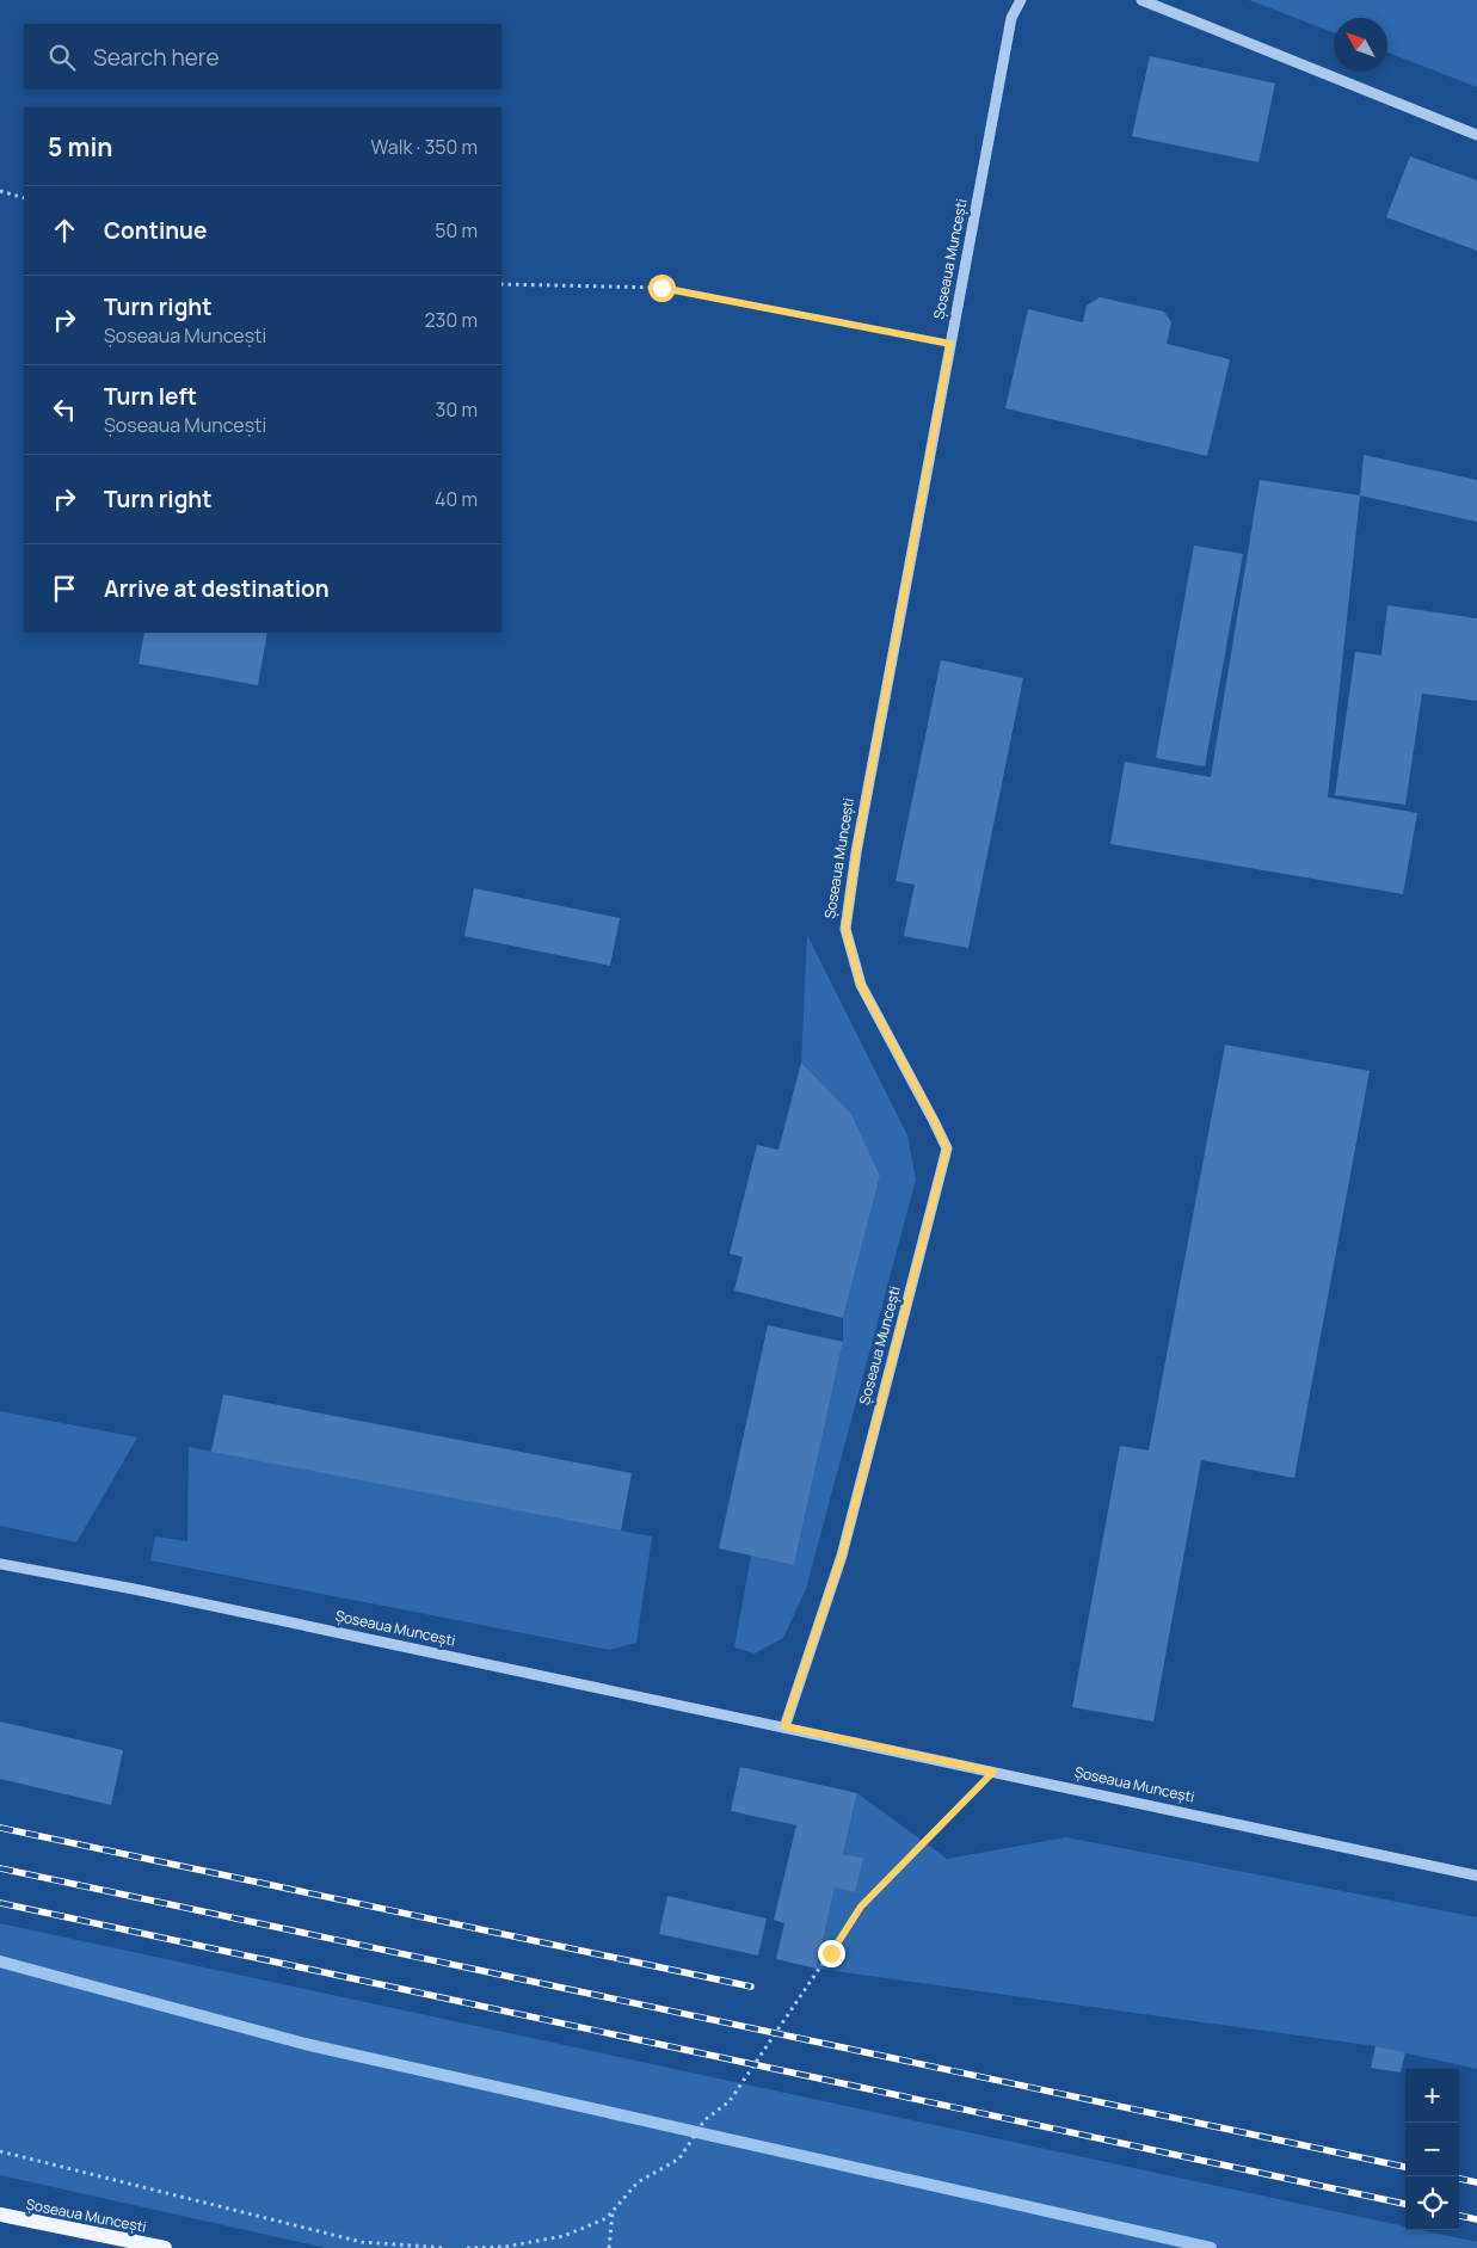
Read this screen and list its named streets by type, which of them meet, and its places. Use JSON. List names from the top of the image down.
{
  "streets": {
    "main road": ["Șoseaua Muncești"]
  },
  "north": "top left",
  "page": {
    "search": "Search here",
    "heading": ["5 min", "Walk · 350 m"],
    "list": [
      ["Continue", "50 m"],
      ["Turn right", "Șoseaua Muncești", "230 m"],
      ["Turn left", "Șoseaua Muncești", "30 m"],
      ["Turn right", "40 m"],
      "Arrive at destination"
    ],
    "map_buttons": ["+", "−"]
  }
}
